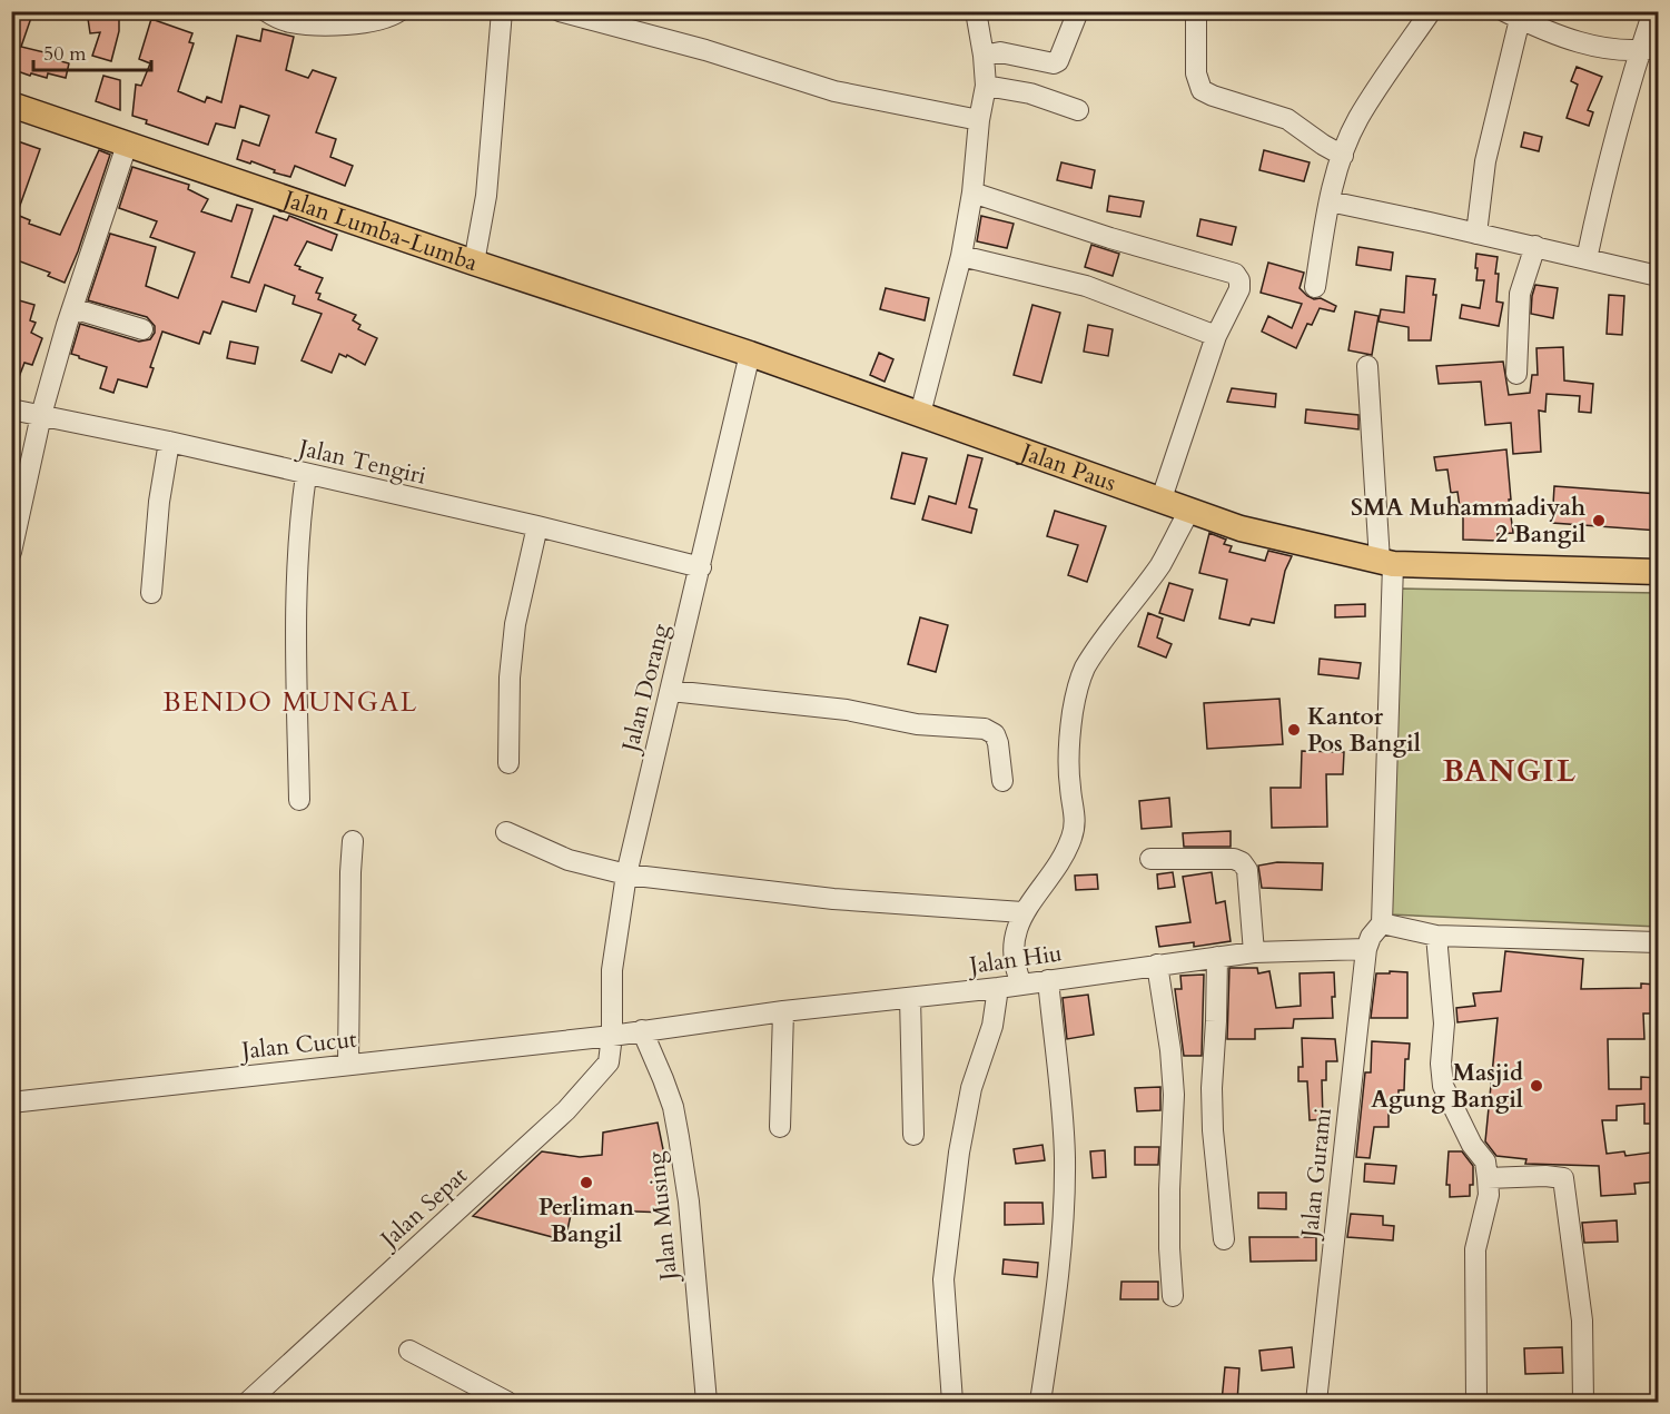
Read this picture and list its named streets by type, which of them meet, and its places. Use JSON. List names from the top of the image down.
{
  "streets": {
    "main road": ["Jalan Lumba-Lumba", "Jalan Paus"],
    "street": [
      "Jalan Tengiri",
      "Jalan Dorang",
      "Jalan Hiu",
      "Jalan Cucut",
      "Jalan Gurami",
      "Jalan Sepat",
      "Jalan Musing"
    ]
  },
  "crossings": [
    ["Jalan Lumba-Lumba", "Jalan Paus"],
    ["Jalan Lumba-Lumba", "Jalan Dorang"],
    ["Jalan Tengiri", "Jalan Dorang"],
    ["Jalan Paus", "Jalan Dorang"],
    ["Jalan Dorang", "Jalan Cucut"],
    ["Jalan Dorang", "Jalan Sepat"],
    ["Jalan Hiu", "Jalan Cucut"],
    ["Jalan Hiu", "Jalan Gurami"],
    ["Jalan Hiu", "Jalan Musing"],
    ["Jalan Cucut", "Jalan Sepat"],
    ["Jalan Cucut", "Jalan Musing"]
  ],
  "districts": ["BENDO MUNGAL", "BANGIL"],
  "places": [
    "SMA Muhammadiyah 2 Bangil",
    "Kantor Pos Bangil",
    "Masjid Agung Bangil",
    "Perliman Bangil"
  ],
  "scale_bar": "50 m"
}
